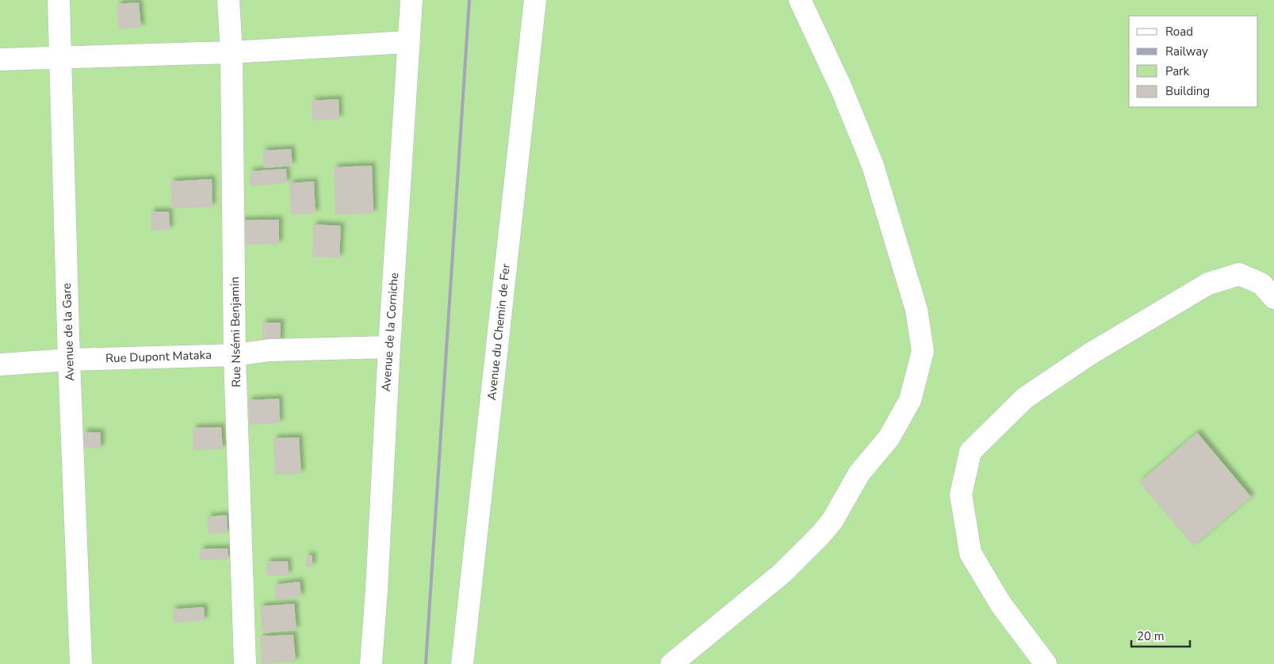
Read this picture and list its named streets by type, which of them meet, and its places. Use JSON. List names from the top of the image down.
{
  "streets": {
    "street": [
      "Avenue de la Gare",
      "Rue Nsémi Benjamin",
      "Avenue de la Corniche",
      "Avenue du Chemin de Fer",
      "Rue Dupont Mataka"
    ]
  },
  "crossings": [
    ["Avenue de la Gare", "Rue Dupont Mataka"],
    ["Rue Nsémi Benjamin", "Rue Dupont Mataka"],
    ["Avenue de la Corniche", "Rue Dupont Mataka"]
  ],
  "legend": [
    "Road",
    "Railway",
    "Park",
    "Building"
  ],
  "scale_bar": "20 m"
}
